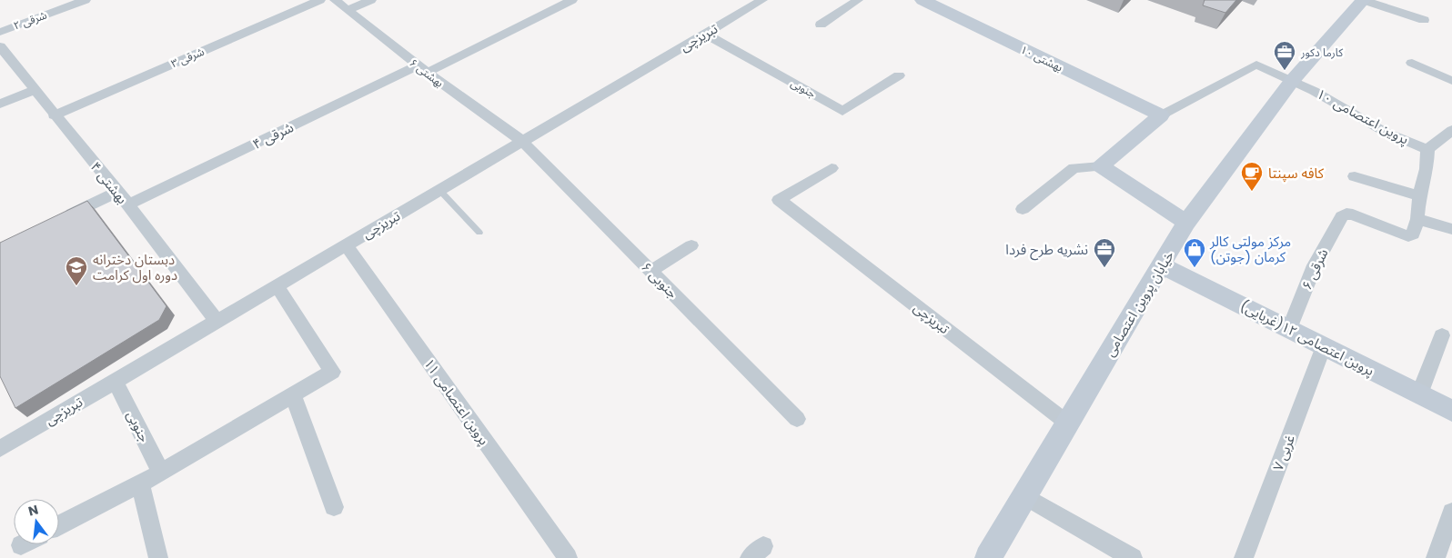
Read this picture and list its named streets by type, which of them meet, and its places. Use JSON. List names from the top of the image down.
{
  "streets": {
    "street": [
      "شرقی ۲",
      "تبریزچی",
      "شرقی ۳",
      "بهشتی ۱۰",
      "بهشتی ۶",
      "جنوبی",
      "پروین اعتصامی ۱۰",
      "شرقی ۴",
      "بهشتی ۴",
      "شرقی ۶",
      "جنوبی ۶",
      "خیابان پروین اعتصامی",
      "پروین اعتصامی ۱۲(غربایی)",
      "پروین اعتصامی ۱۱",
      "غربی ۷"
    ]
  },
  "crossings": [
    ["تبریزچی", "بهشتی ۶"],
    ["تبریزچی", "جنوبی"],
    ["تبریزچی", "بهشتی ۴"],
    ["تبریزچی", "جنوبی ۶"],
    ["تبریزچی", "خیابان پروین اعتصامی"],
    ["تبریزچی", "پروین اعتصامی ۱۱"],
    ["شرقی ۳", "بهشتی ۴"],
    ["بهشتی ۱۰", "پروین اعتصامی ۱۰"],
    ["بهشتی ۶", "شرقی ۴"],
    ["بهشتی ۶", "جنوبی ۶"],
    ["پروین اعتصامی ۱۰", "خیابان پروین اعتصامی"],
    ["شرقی ۴", "بهشتی ۴"],
    ["شرقی ۶", "پروین اعتصامی ۱۲(غربایی)"],
    ["خیابان پروین اعتصامی", "پروین اعتصامی ۱۲(غربایی)"],
    ["پروین اعتصامی ۱۲(غربایی)", "غربی ۷"]
  ],
  "places": {
    "office": ["کارما دکور", "نشریه طرح فردا"],
    "cafe": ["کافه سپنتا"],
    "shop": ["مرکز مولتی کالر کرمان (جوتن)"],
    "school or university": ["دبستان دخترانه دوره اول کرامت"]
  },
  "north": "top"
}
